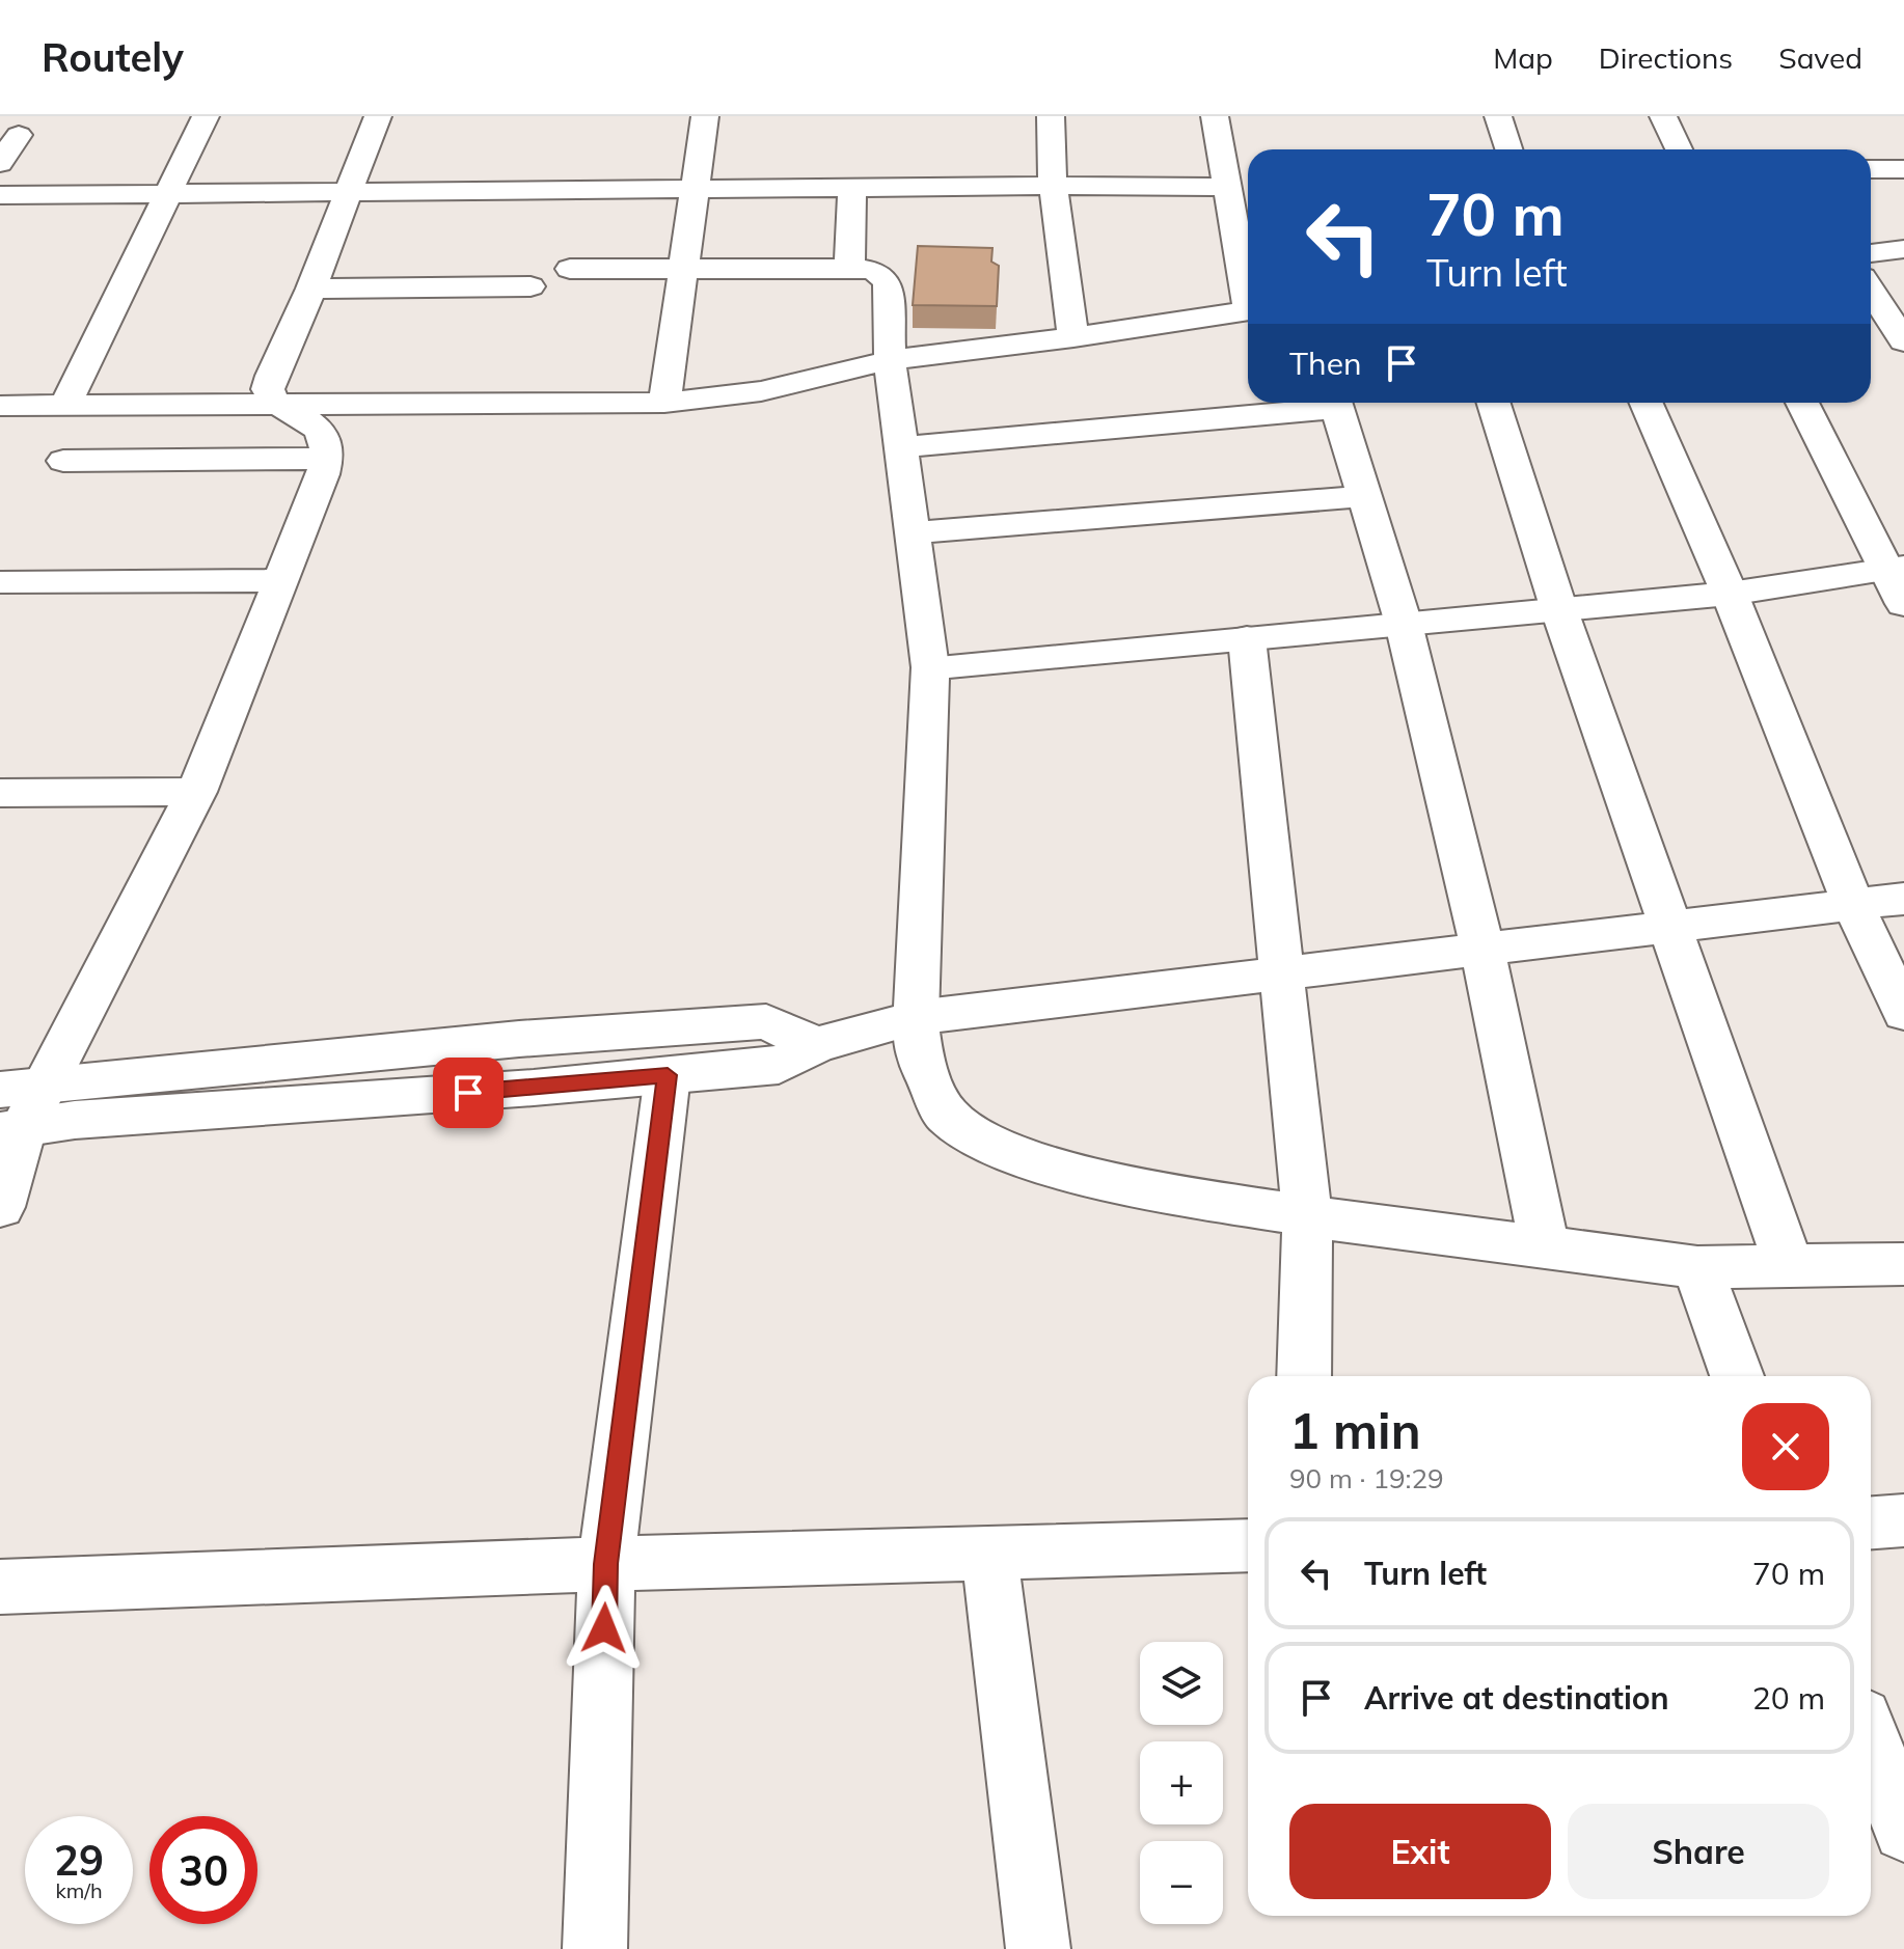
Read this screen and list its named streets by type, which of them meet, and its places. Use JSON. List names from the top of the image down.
{
  "page": {
    "header": "Routely",
    "nav": ["Map", "Directions", "Saved"],
    "turn": ["70 m", "Turn left"],
    "then": "Then",
    "heading": ["1 min", "90 m · 19:29"],
    "list": [
      {
        "name": "Turn left",
        "value": "70 m"
      },
      {
        "name": "Arrive at destination",
        "value": "20 m"
      }
    ],
    "map_buttons": ["+", "−"],
    "buttons": ["Exit", "Share"],
    "speed": "29 km/h",
    "limit": "30"
  }
}
